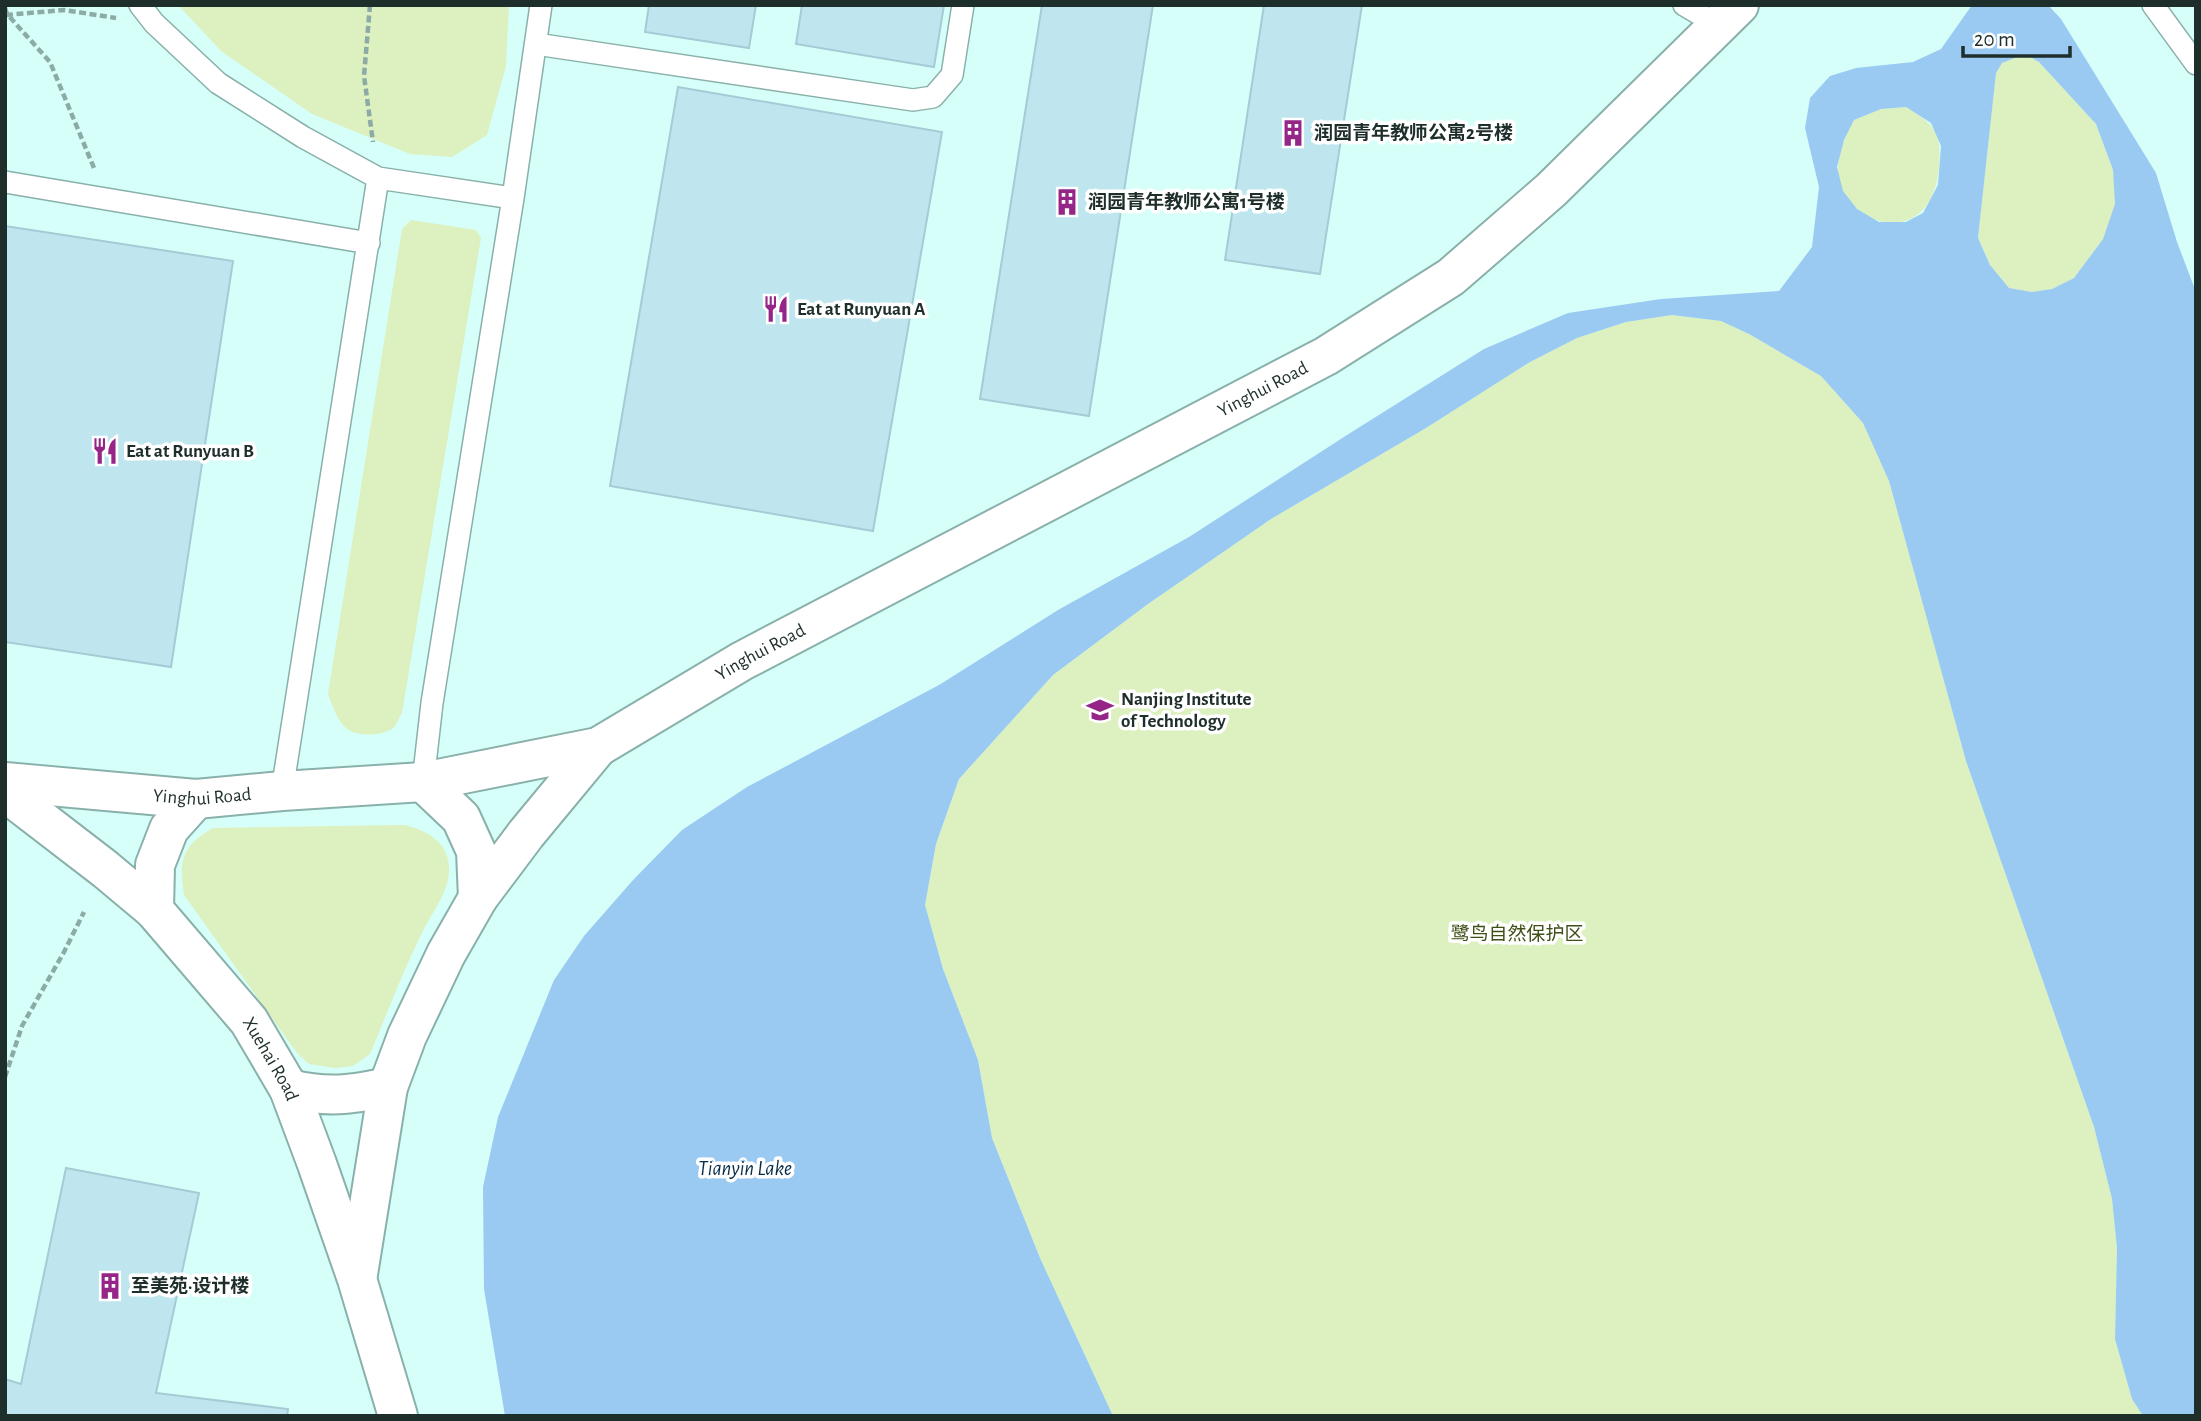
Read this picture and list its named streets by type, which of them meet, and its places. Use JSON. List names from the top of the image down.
{
  "streets": {
    "street": ["Yinghui Road", "Xuehai Road"]
  },
  "water": ["Tianyin Lake"],
  "parks": ["鹭鸟自然保护区"],
  "places": {
    "building": ["润园青年教师公寓2号楼", "润园青年教师公寓1号楼", "至美苑·设计楼"],
    "restaurant": ["Eat at Runyuan A", "Eat at Runyuan B"],
    "school or university": ["Nanjing Institute of Technology"]
  },
  "scale_bar": "20 m"
}
